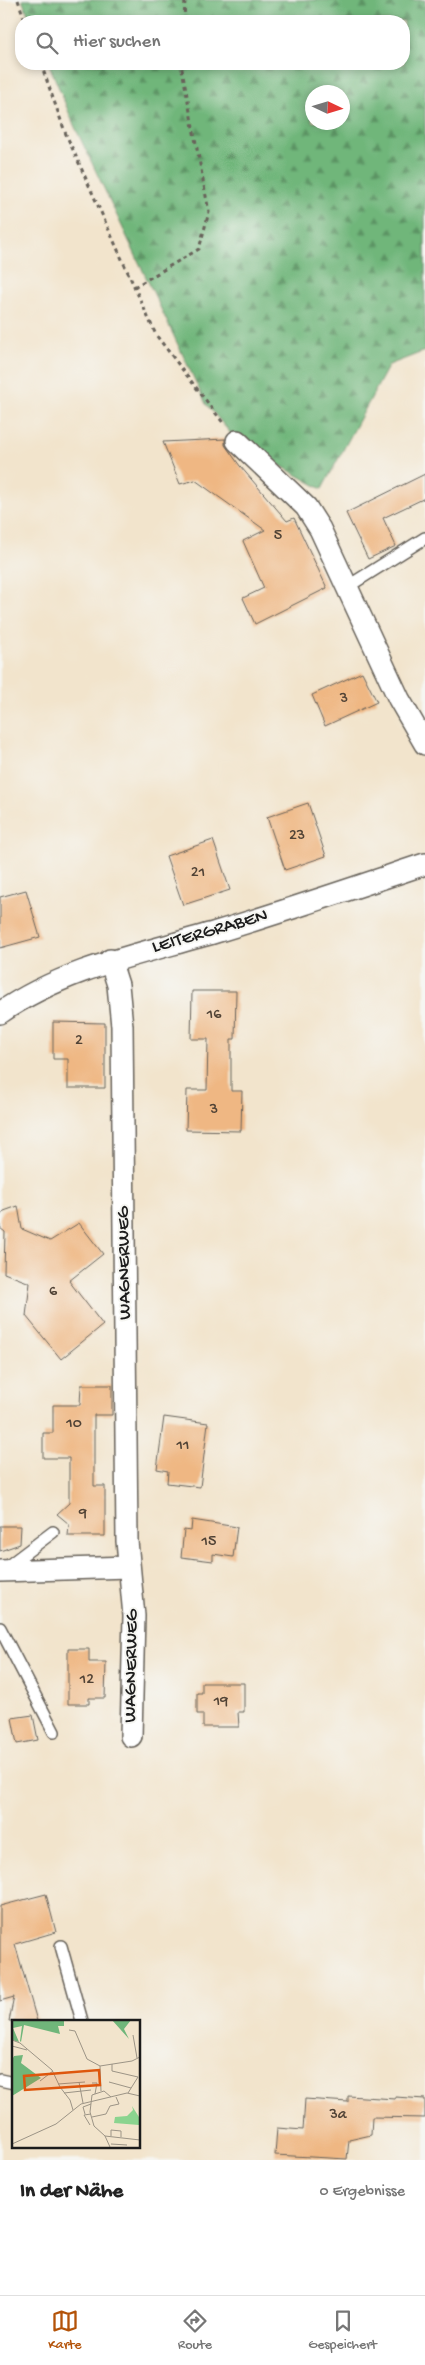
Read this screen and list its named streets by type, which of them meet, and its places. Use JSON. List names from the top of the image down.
{
  "streets": {
    "street": ["LEITERGRABEN", "WAGNERWEG"]
  },
  "crossings": [
    ["LEITERGRABEN", "WAGNERWEG"]
  ],
  "house_numbers": [
    "5",
    "3",
    "23",
    "21",
    "16",
    "2",
    "3",
    "6",
    "10",
    "11",
    "9",
    "15",
    "12",
    "19",
    "3a"
  ],
  "north": "right",
  "page": {
    "search": "Hier suchen",
    "heading": ["In der Nähe", "0 Ergebnisse"],
    "nav": ["Karte", "Route", "Gespeichert"]
  }
}
